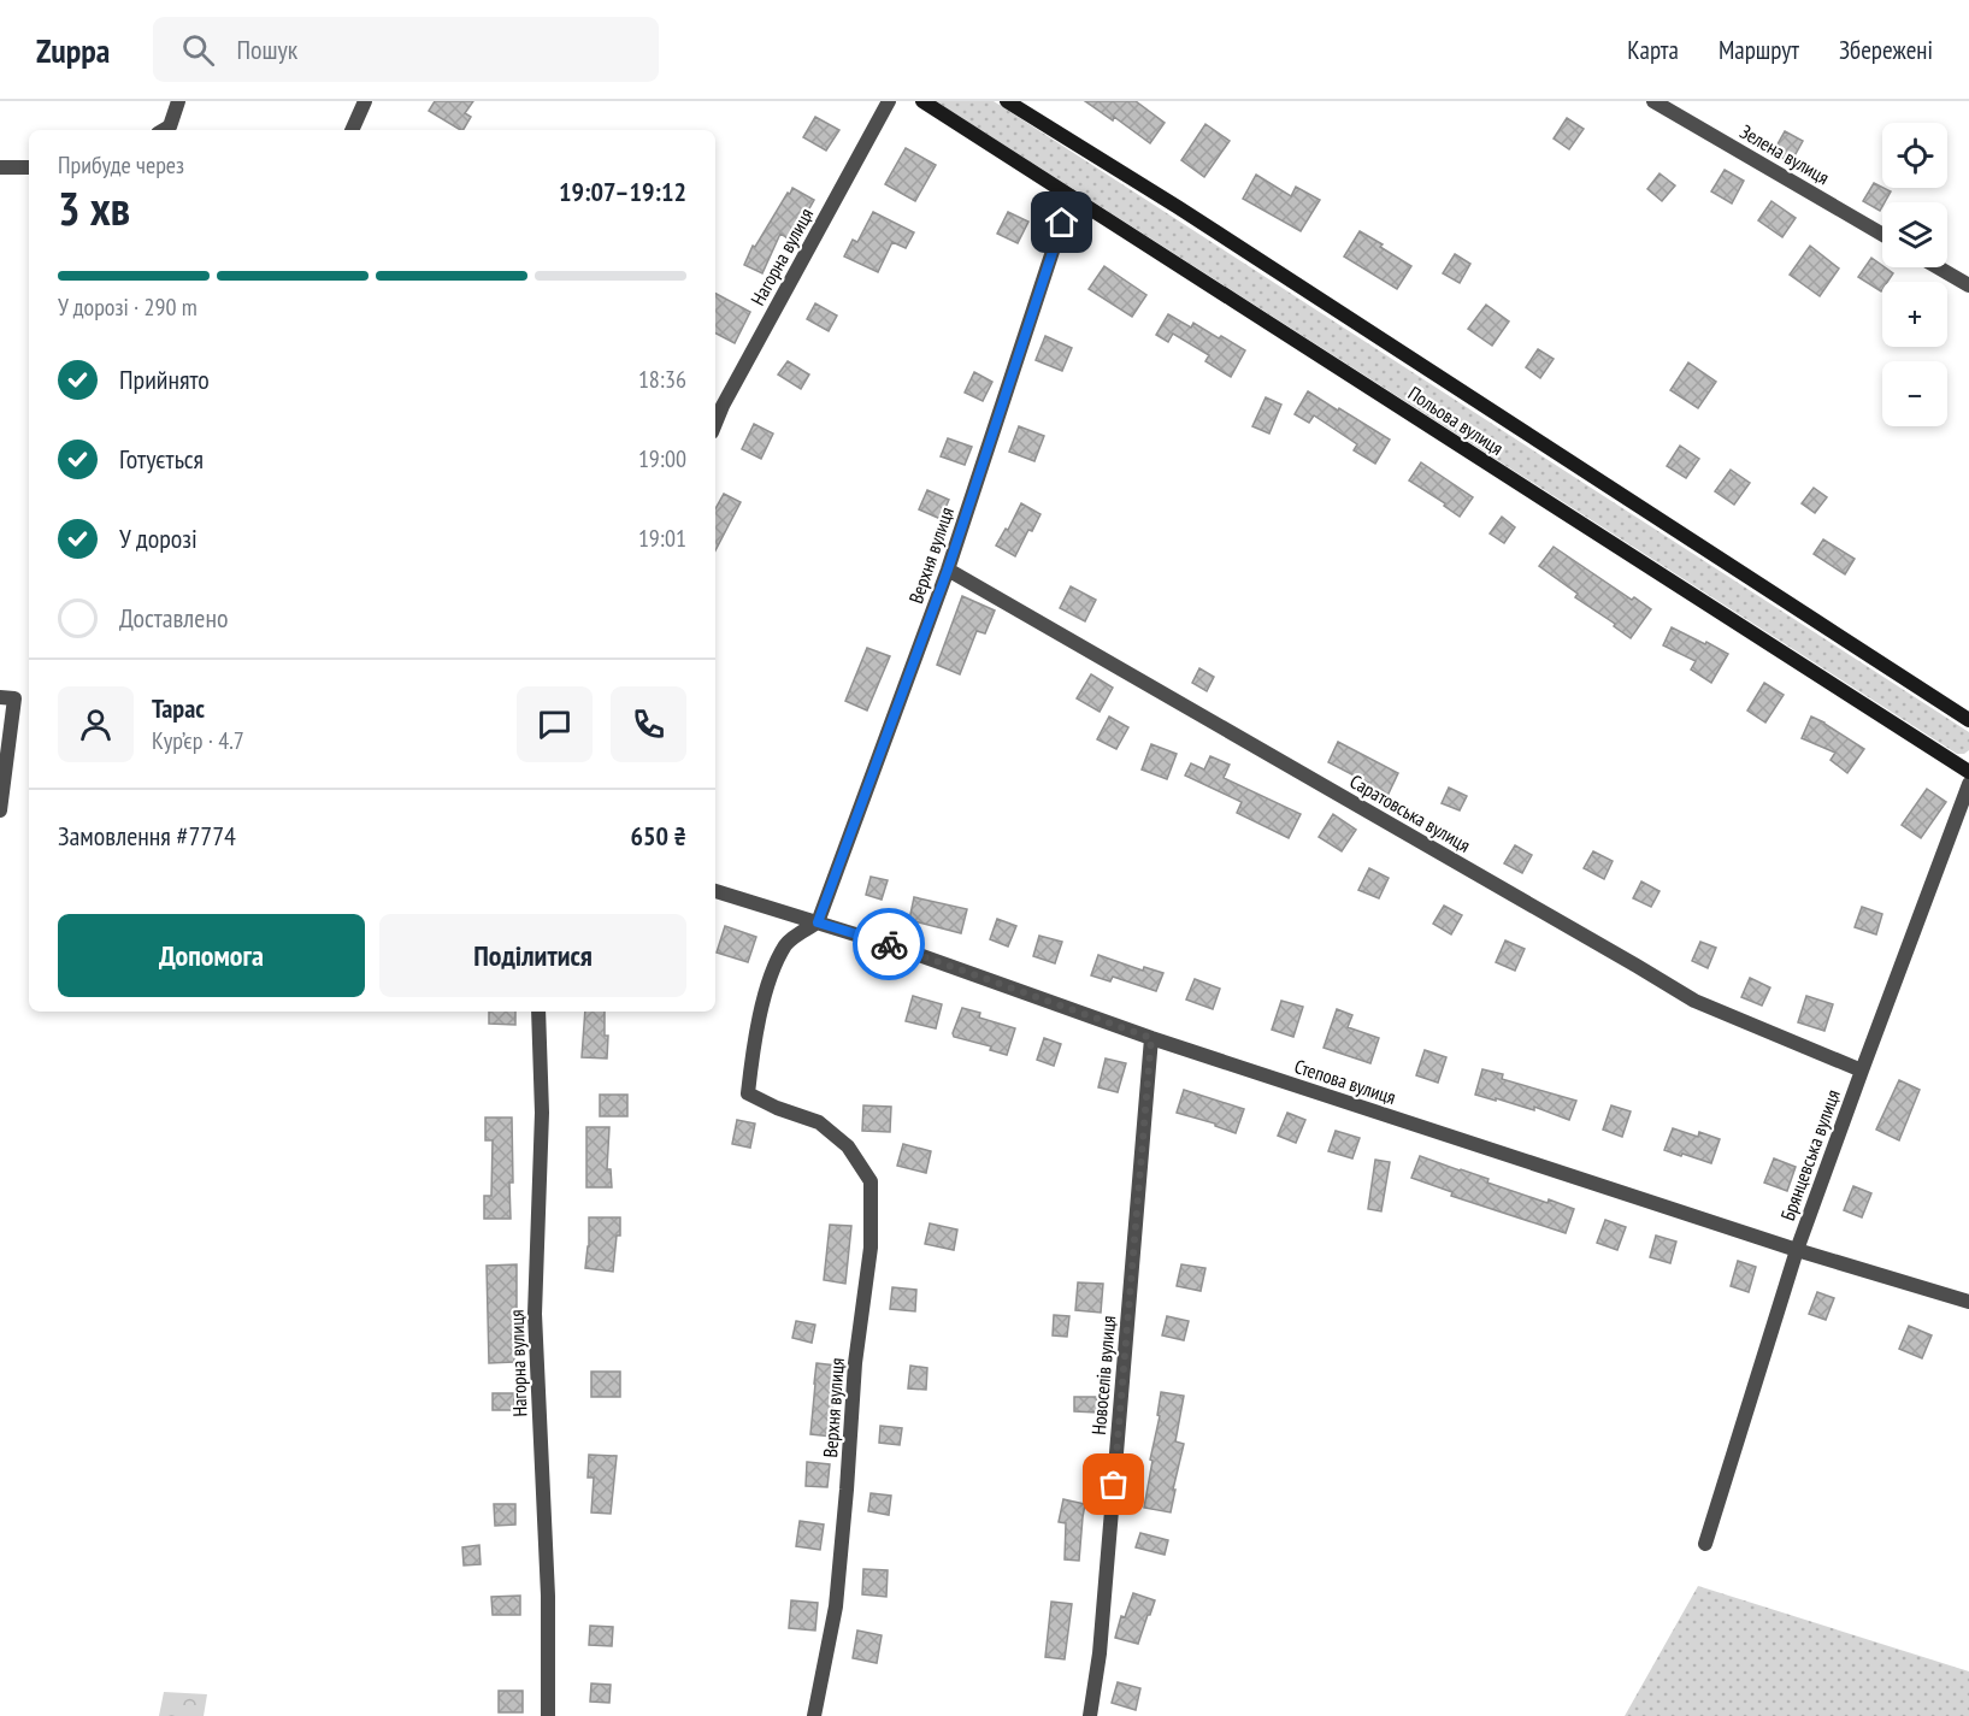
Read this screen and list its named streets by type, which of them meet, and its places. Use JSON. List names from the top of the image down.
{
  "streets": {
    "main road": ["Польова вулиця"],
    "street": [
      "Зелена вулиця",
      "Нагорна вулиця",
      "Верхня вулиця",
      "Саратовська вулиця",
      "Степова вулиця",
      "Брянцевська вулиця",
      "Новоселів вулиця"
    ]
  },
  "crossings": [
    ["Польова вулиця", "Верхня вулиця"],
    ["Верхня вулиця", "Саратовська вулиця"],
    ["Верхня вулиця", "Степова вулиця"],
    ["Саратовська вулиця", "Брянцевська вулиця"],
    ["Степова вулиця", "Брянцевська вулиця"],
    ["Степова вулиця", "Новоселів вулиця"]
  ],
  "page": {
    "header": "Zuppa",
    "search": "Пошук",
    "nav": ["Карта", "Маршрут", "Збережені"],
    "map_buttons": ["+", "−"],
    "heading": ["3 хв", "Прибуде через", "19:07–19:12"],
    "panel": [
      "Тарас",
      "Кур’єр · 4.7",
      "Замовлення #7774",
      "650 ₴"
    ],
    "bar": "У дорозі · 290 m",
    "list": [
      ["Прийнято", "18:36"],
      ["Готується", "19:00"],
      ["У дорозі", "19:01"],
      "Доставлено"
    ],
    "buttons": ["Допомога", "Поділитися"]
  }
}
